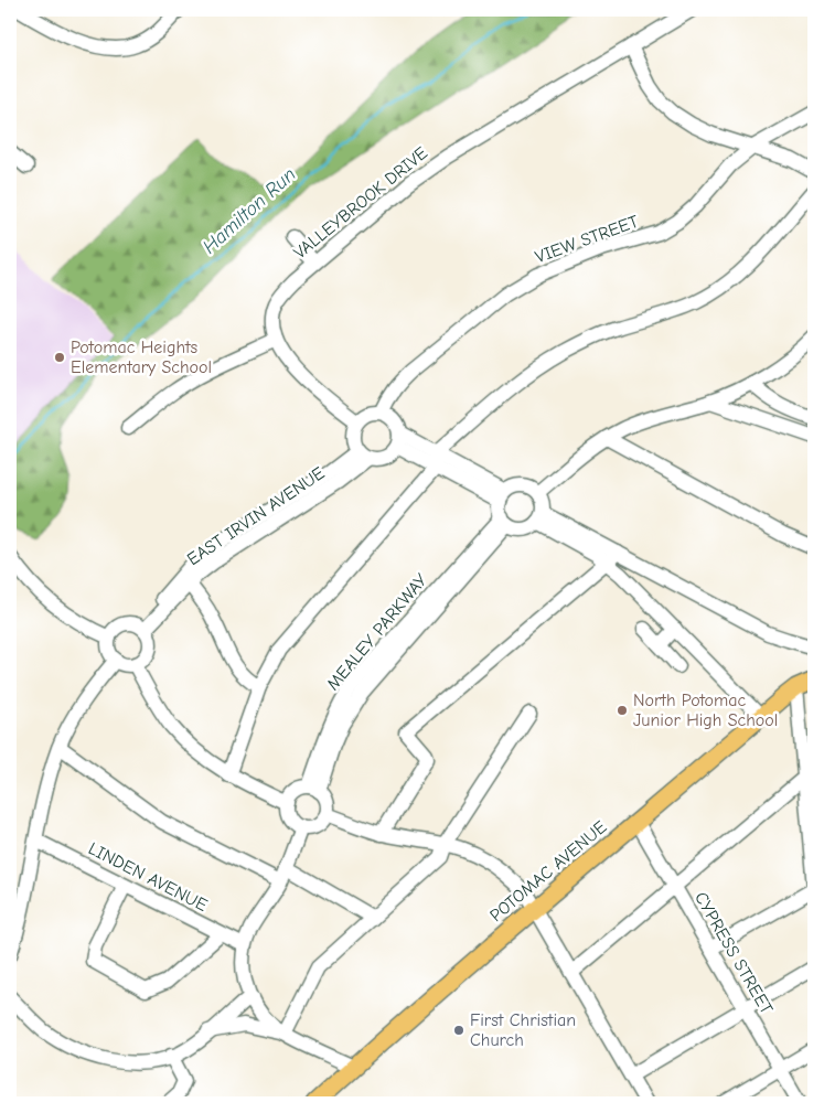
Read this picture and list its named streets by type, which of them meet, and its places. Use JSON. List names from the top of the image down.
{
  "streets": {
    "main road": ["POTOMAC AVENUE"],
    "street": [
      "VALLEYBROOK DRIVE",
      "VIEW STREET",
      "EAST IRVIN AVENUE",
      "MEALEY PARKWAY",
      "LINDEN AVENUE",
      "CYPRESS STREET"
    ]
  },
  "crossings": [
    ["VALLEYBROOK DRIVE", "VIEW STREET"],
    ["VALLEYBROOK DRIVE", "EAST IRVIN AVENUE"],
    ["VIEW STREET", "EAST IRVIN AVENUE"],
    ["POTOMAC AVENUE", "CYPRESS STREET"]
  ],
  "water": ["Hamilton Run"],
  "places": ["Potomac Heights Elementary School", "North Potomac Junior High School", "First Christian Church"]
}
